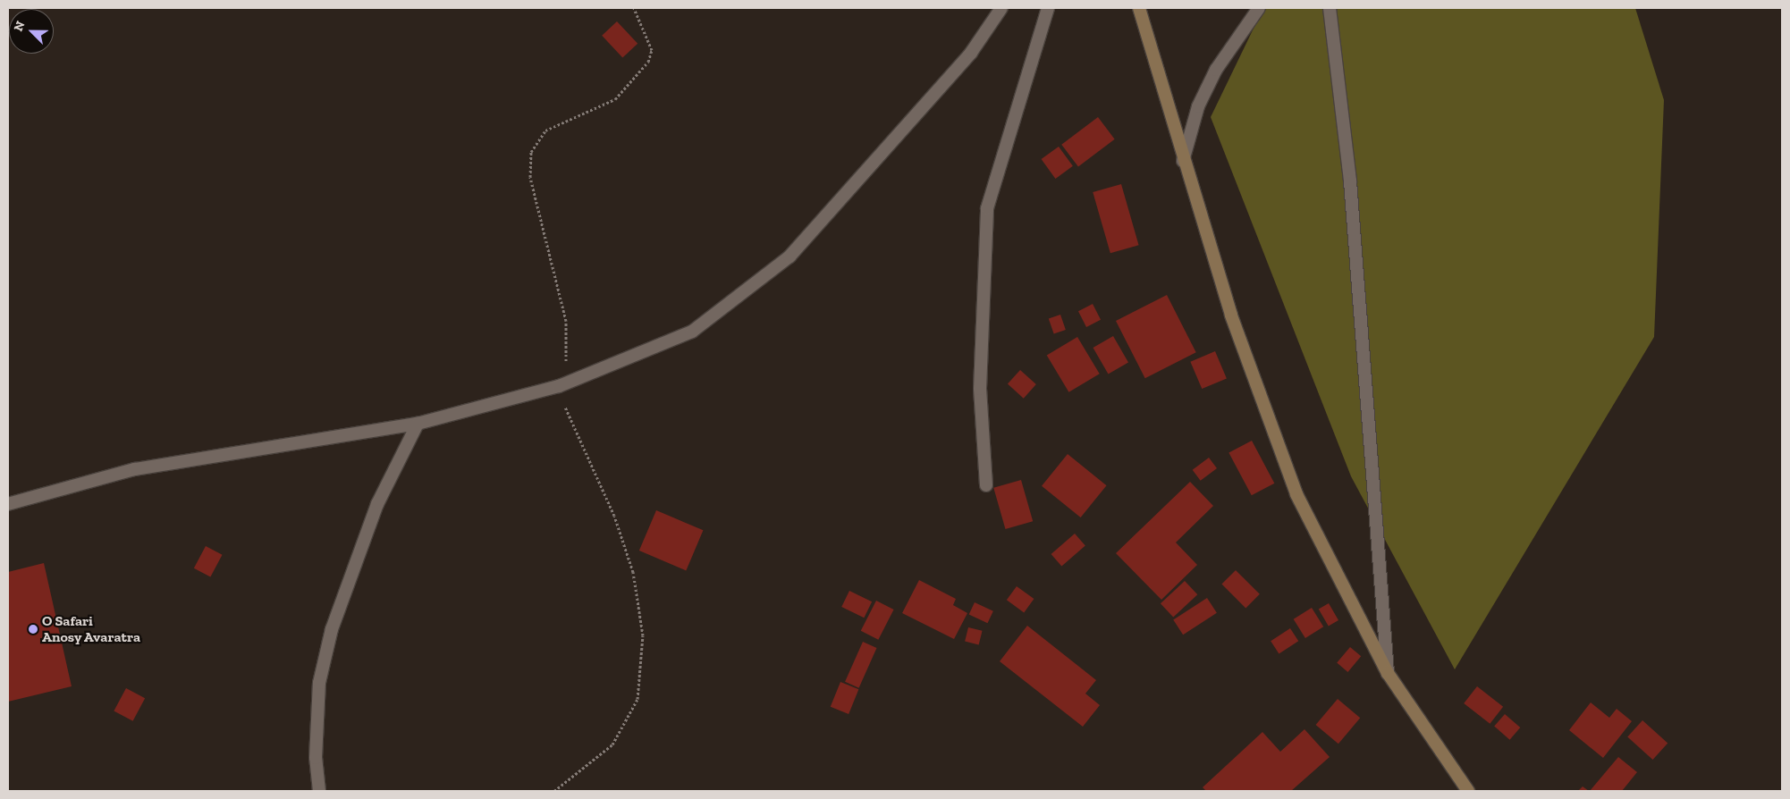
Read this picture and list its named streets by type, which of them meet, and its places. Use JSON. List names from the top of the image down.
{
  "places": ["O Safari Anosy Avaratra"],
  "north": "top left"
}
